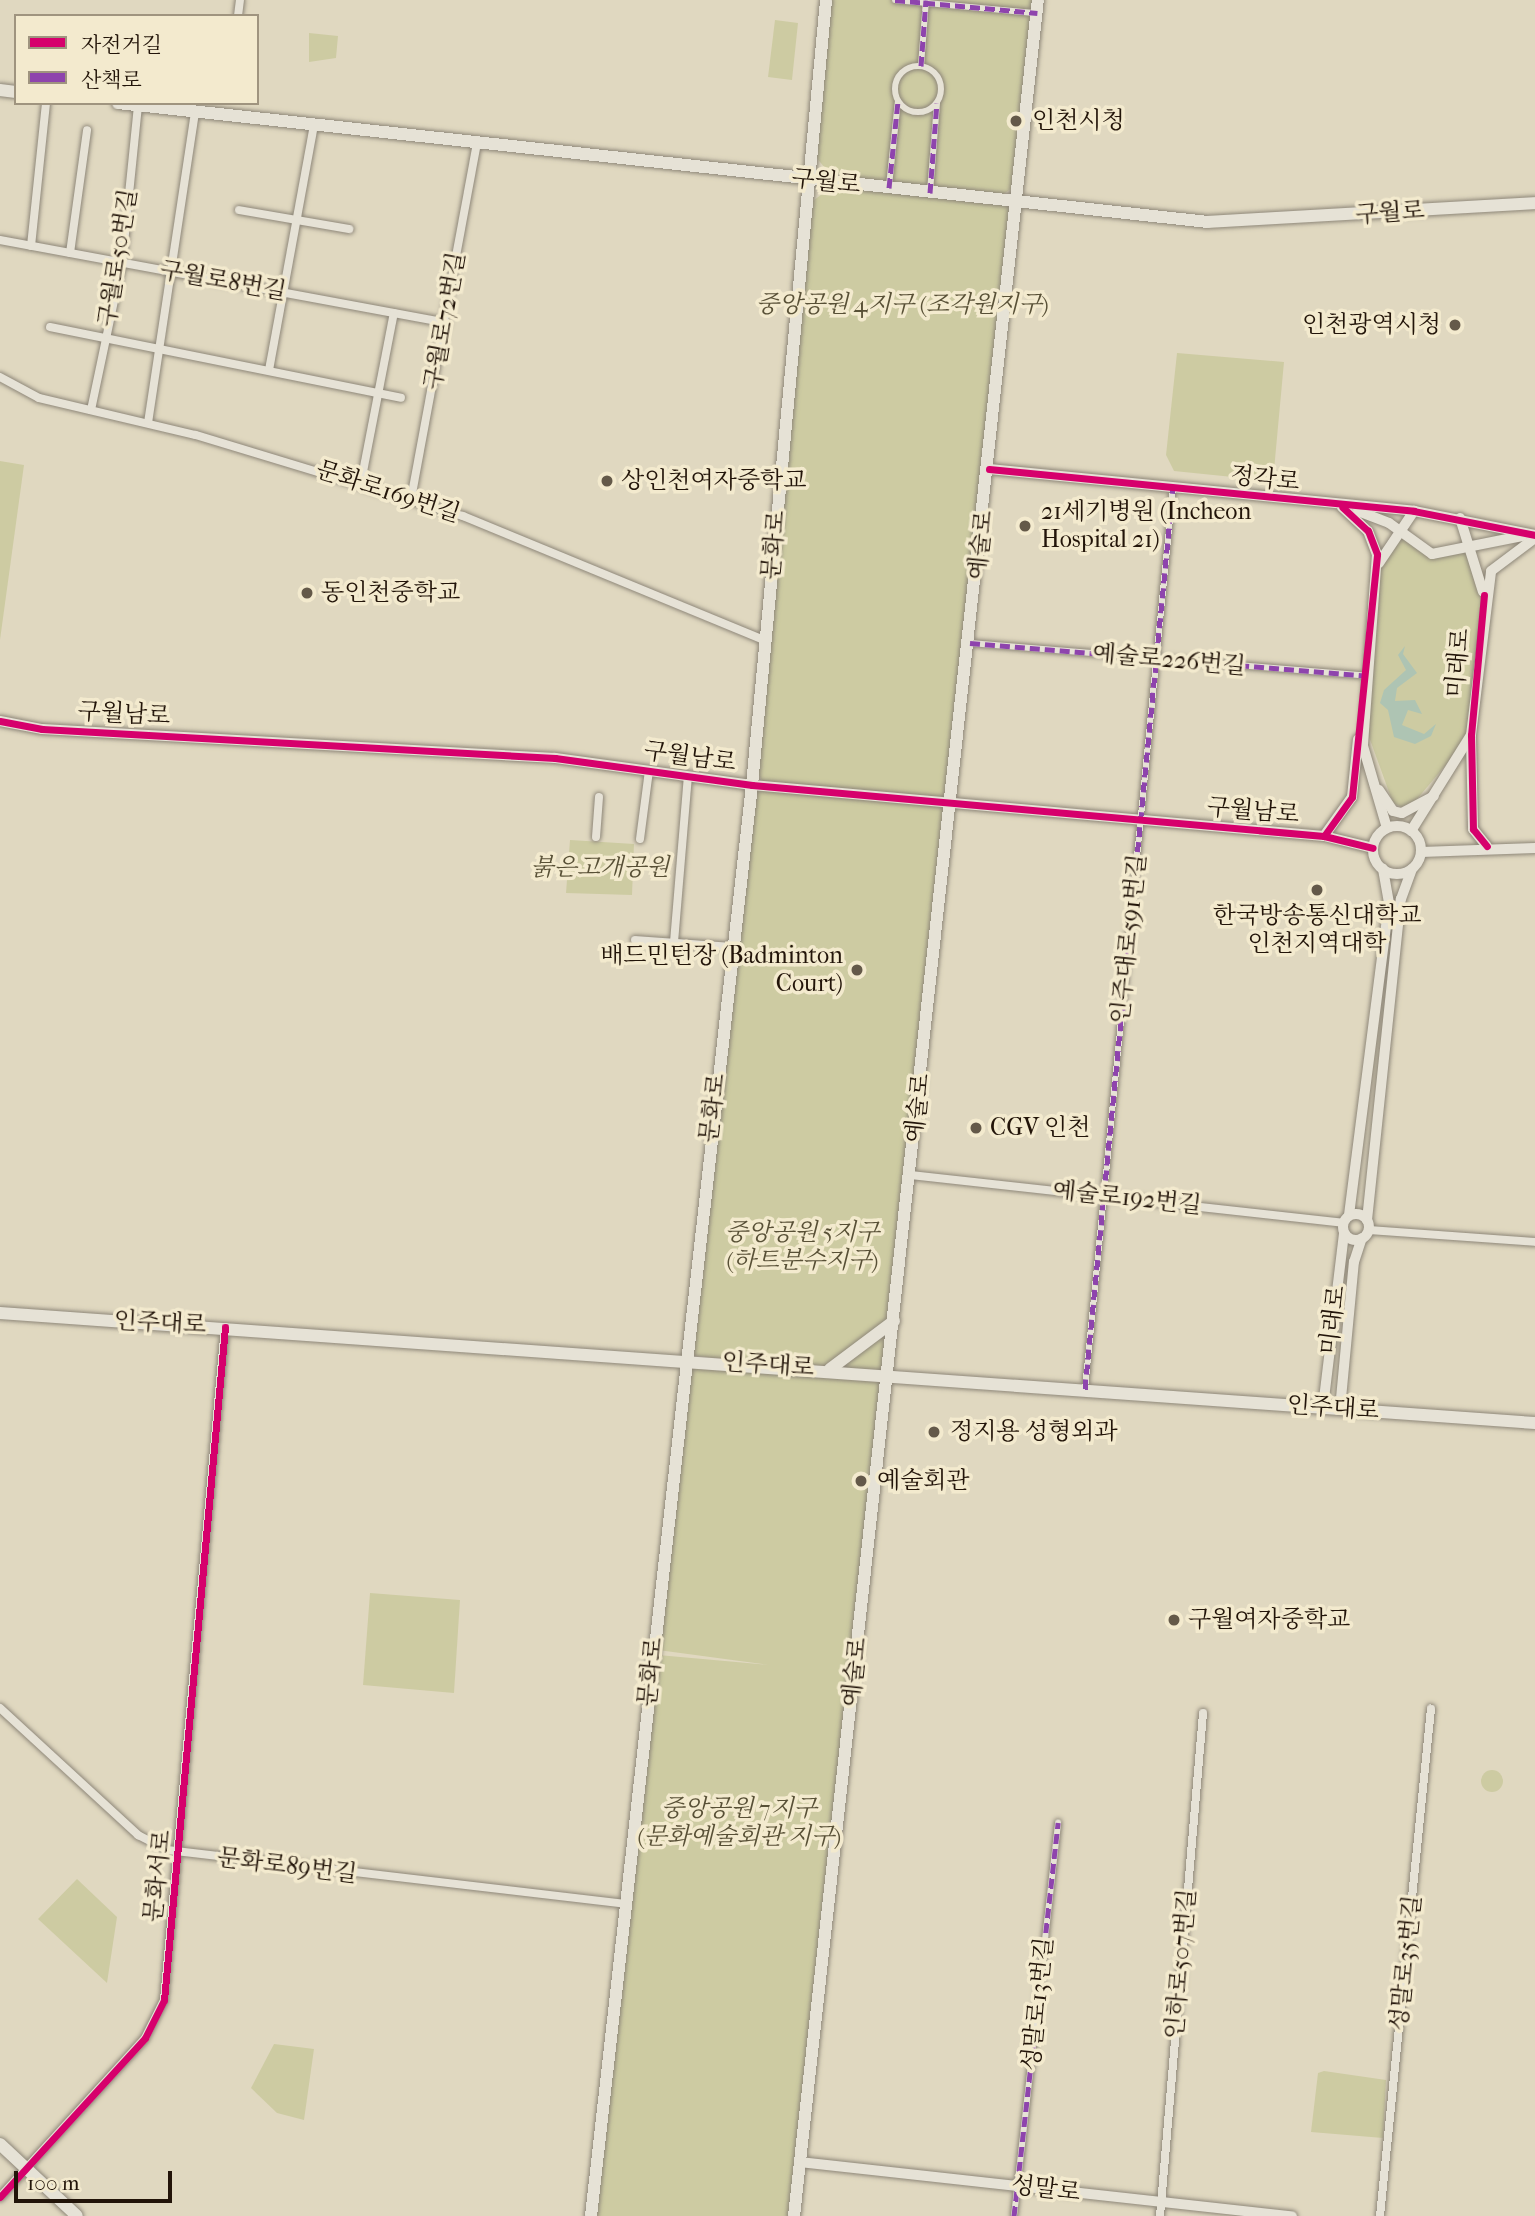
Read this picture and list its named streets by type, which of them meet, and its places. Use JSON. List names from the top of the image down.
{
  "streets": {
    "main road": [
      "구월로",
      "문화로",
      "예술로",
      "인주대로"
    ],
    "street": [
      "구월로50번길",
      "구월로8번길",
      "구월로72번길",
      "정각로",
      "문화로169번길",
      "예술로226번길",
      "미래로",
      "구월남로",
      "인주대로591번길",
      "예술로192번길",
      "문화로89번길",
      "문화서로",
      "성말로35번길",
      "인하로507번길",
      "성말로13번길",
      "성말로"
    ]
  },
  "crossings": [
    ["구월로", "구월로50번길"],
    ["구월로", "구월로72번길"],
    ["구월로", "문화로"],
    ["구월로", "예술로"],
    ["구월로50번길", "구월로8번길"],
    ["구월로50번길", "문화로169번길"],
    ["구월로8번길", "구월로72번길"],
    ["구월로72번길", "문화로169번길"],
    ["정각로", "예술로"],
    ["정각로", "인주대로591번길"],
    ["문화로169번길", "문화로"],
    ["문화로", "구월남로"],
    ["문화로", "인주대로"],
    ["문화로", "문화로89번길"],
    ["예술로", "예술로226번길"],
    ["예술로", "구월남로"],
    ["예술로", "예술로192번길"],
    ["예술로", "인주대로"],
    ["예술로", "성말로"],
    ["예술로226번길", "인주대로591번길"],
    ["미래로", "구월남로"],
    ["미래로", "예술로192번길"],
    ["미래로", "인주대로"],
    ["구월남로", "인주대로591번길"],
    ["인주대로591번길", "예술로192번길"],
    ["인주대로591번길", "인주대로"],
    ["인주대로", "문화서로"],
    ["문화로89번길", "문화서로"],
    ["인하로507번길", "성말로"],
    ["성말로13번길", "성말로"]
  ],
  "parks": [
    "중앙공원 4지구 (조각원지구)",
    "붉은고개공원",
    "중앙공원 5지구 (하트분수지구)",
    "중앙공원 7지구 (문화예술회관 지구)"
  ],
  "places": [
    "인천시청",
    "인천광역시청",
    "상인천여자중학교",
    "21세기병원 (Incheon Hospital 21)",
    "동인천중학교",
    "한국방송통신대학교 인천지역대학",
    "배드민턴장 (Badminton Court)",
    "CGV 인천",
    "정지용 성형외과",
    "예술회관",
    "구월여자중학교"
  ],
  "legend": ["자전거길", "산책로"],
  "scale_bar": "100 m"
}
